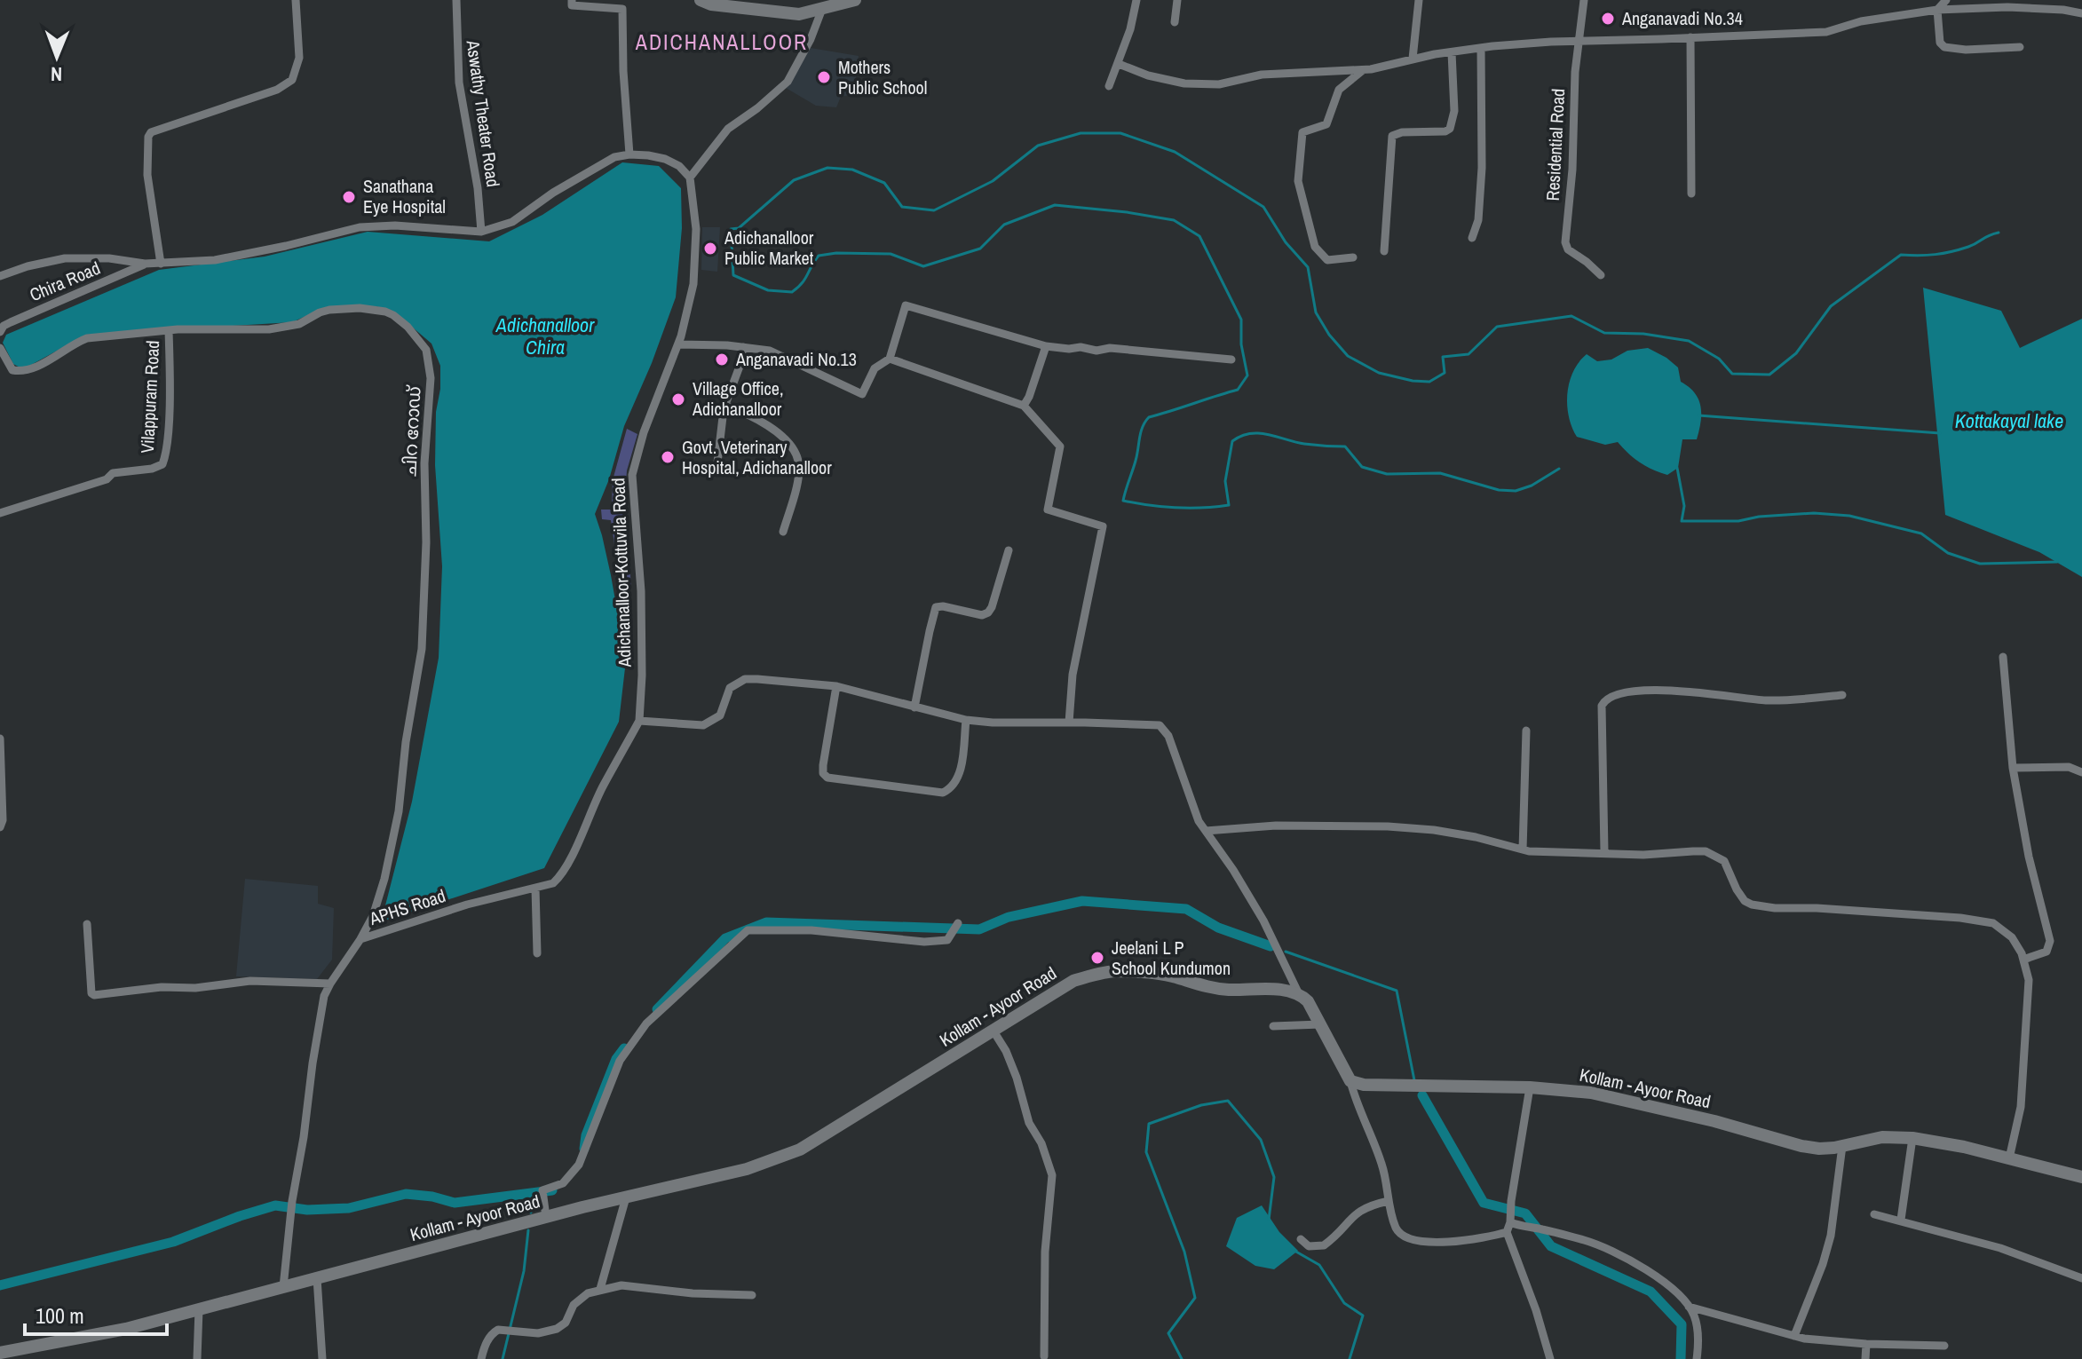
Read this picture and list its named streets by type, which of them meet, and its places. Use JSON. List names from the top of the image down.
{
  "streets": {
    "main road": ["Kollam - Ayoor Road"],
    "street": [
      "Aswathy Theater Road",
      "Residential Road",
      "Chira Road",
      "Vilappuram Road",
      "ചിറ റോഡ്",
      "Adichanalloor-Kottuvila Road",
      "APHS Road"
    ]
  },
  "crossings": [
    ["Vilappuram Road", "ചിറ റോഡ്"],
    ["ചിറ റോഡ്", "APHS Road"],
    ["Adichanalloor-Kottuvila Road", "APHS Road"],
    ["APHS Road", "Kollam - Ayoor Road"]
  ],
  "districts": ["ADICHANALLOOR"],
  "water": ["Adichanalloor Chira", "Kottakayal lake"],
  "places": [
    "Anganavadi No.34",
    "Mothers Public School",
    "Sanathana Eye Hospital",
    "Adichanalloor Public Market",
    "Anganavadi No.13",
    "Village Office, Adichanalloor",
    "Govt. Veterinary Hospital, Adichanalloor",
    "Jeelani L P School Kundumon"
  ],
  "scale_bar": "100 m",
  "north": "bottom"
}
